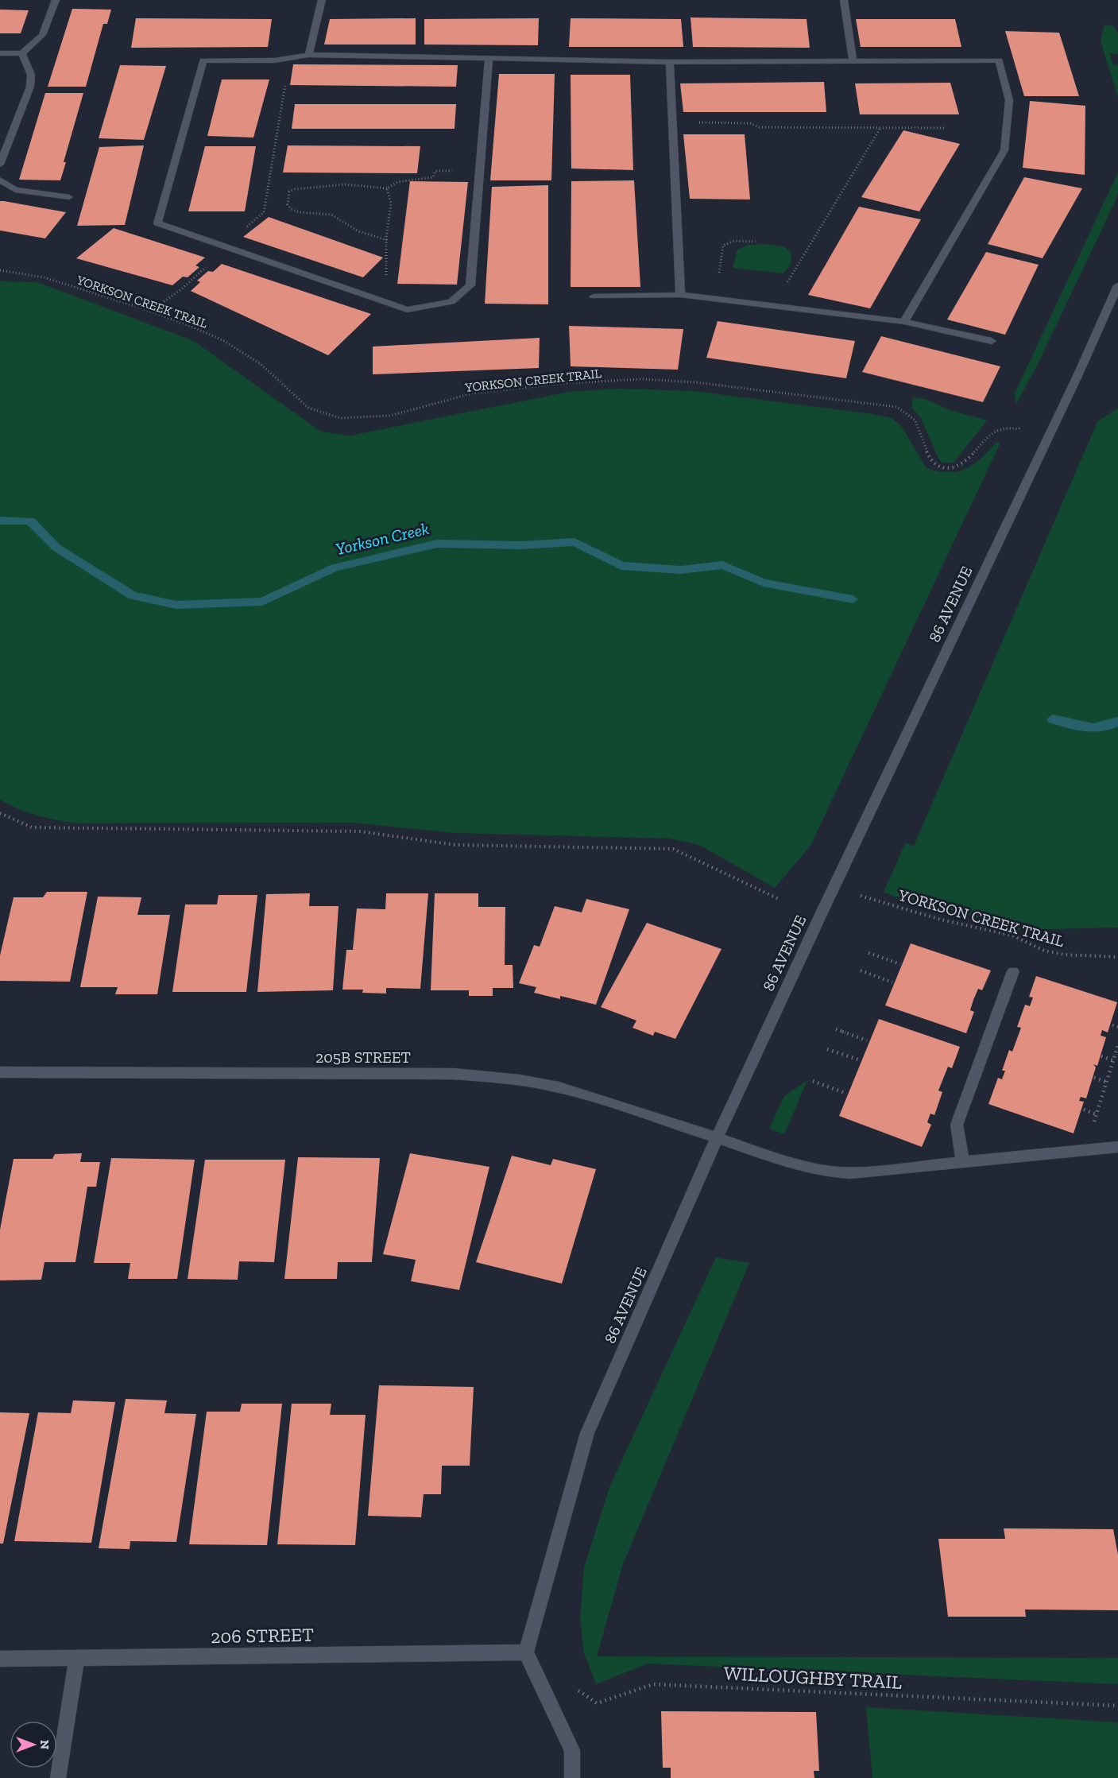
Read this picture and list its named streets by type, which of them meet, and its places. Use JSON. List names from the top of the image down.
{
  "streets": {
    "street": ["86 AVENUE", "205B STREET", "206 STREET"],
    "path": ["YORKSON CREEK TRAIL", "WILLOUGHBY TRAIL"]
  },
  "crossings": [
    ["YORKSON CREEK TRAIL", "86 AVENUE"],
    ["86 AVENUE", "205B STREET"],
    ["86 AVENUE", "206 STREET"]
  ],
  "water": ["Yorkson Creek"],
  "north": "right"
}
